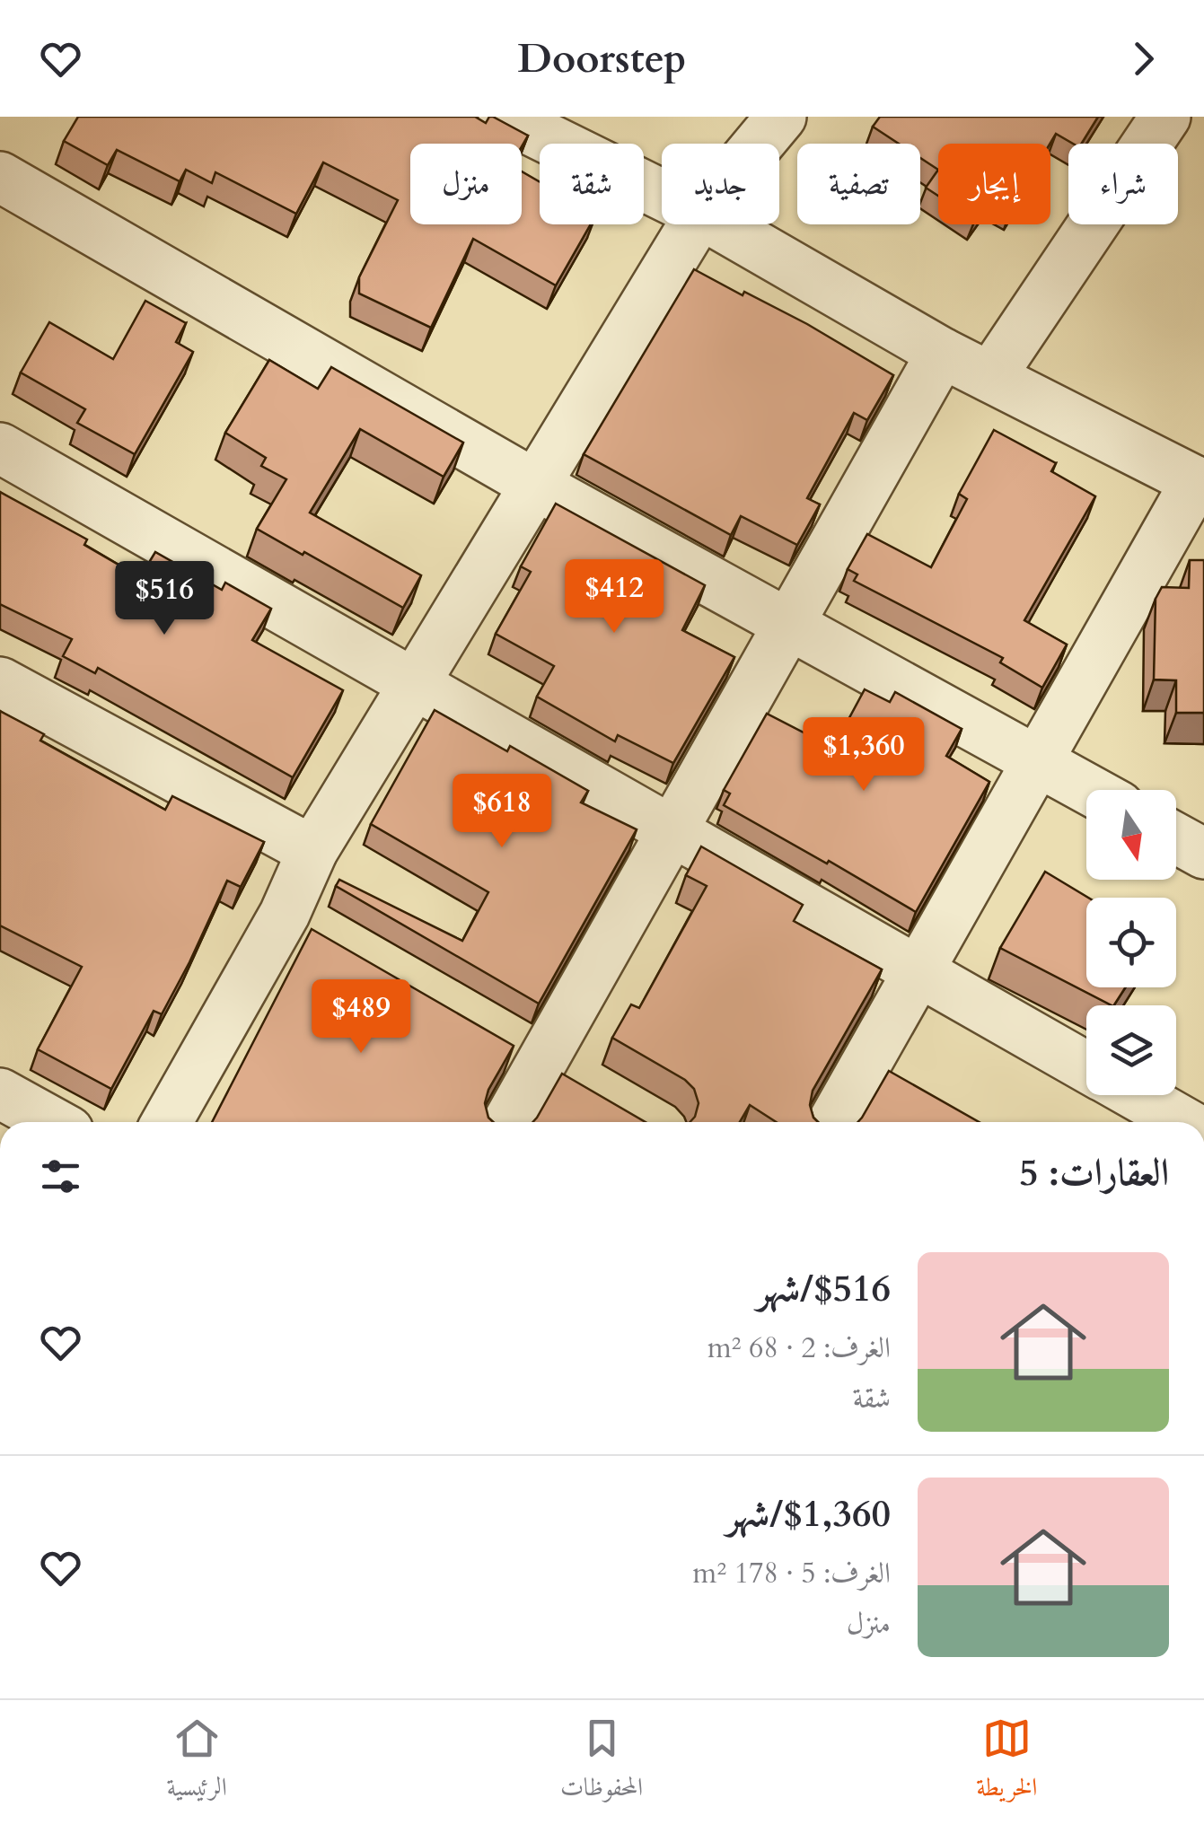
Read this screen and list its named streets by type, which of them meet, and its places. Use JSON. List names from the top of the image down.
{
  "north": "bottom",
  "page": {
    "header": "Doorstep",
    "chip": [
      "شراء",
      "إيجار",
      "تصفية",
      "جديد",
      "شقة",
      "منزل"
    ],
    "price": [
      "$412",
      "$516",
      "$1,360",
      "$618",
      "$489"
    ],
    "heading": "العقارات: 5",
    "list": [
      {
        "name": "$516/شهر",
        "note": "الغرف: 2 · 68 m² · شقة"
      },
      {
        "name": "$1,360/شهر",
        "note": "الغرف: 5 · 178 m² · منزل"
      }
    ],
    "tabs": ["الخريطة", "المحفوظات", "الرئيسية"]
  }
}
